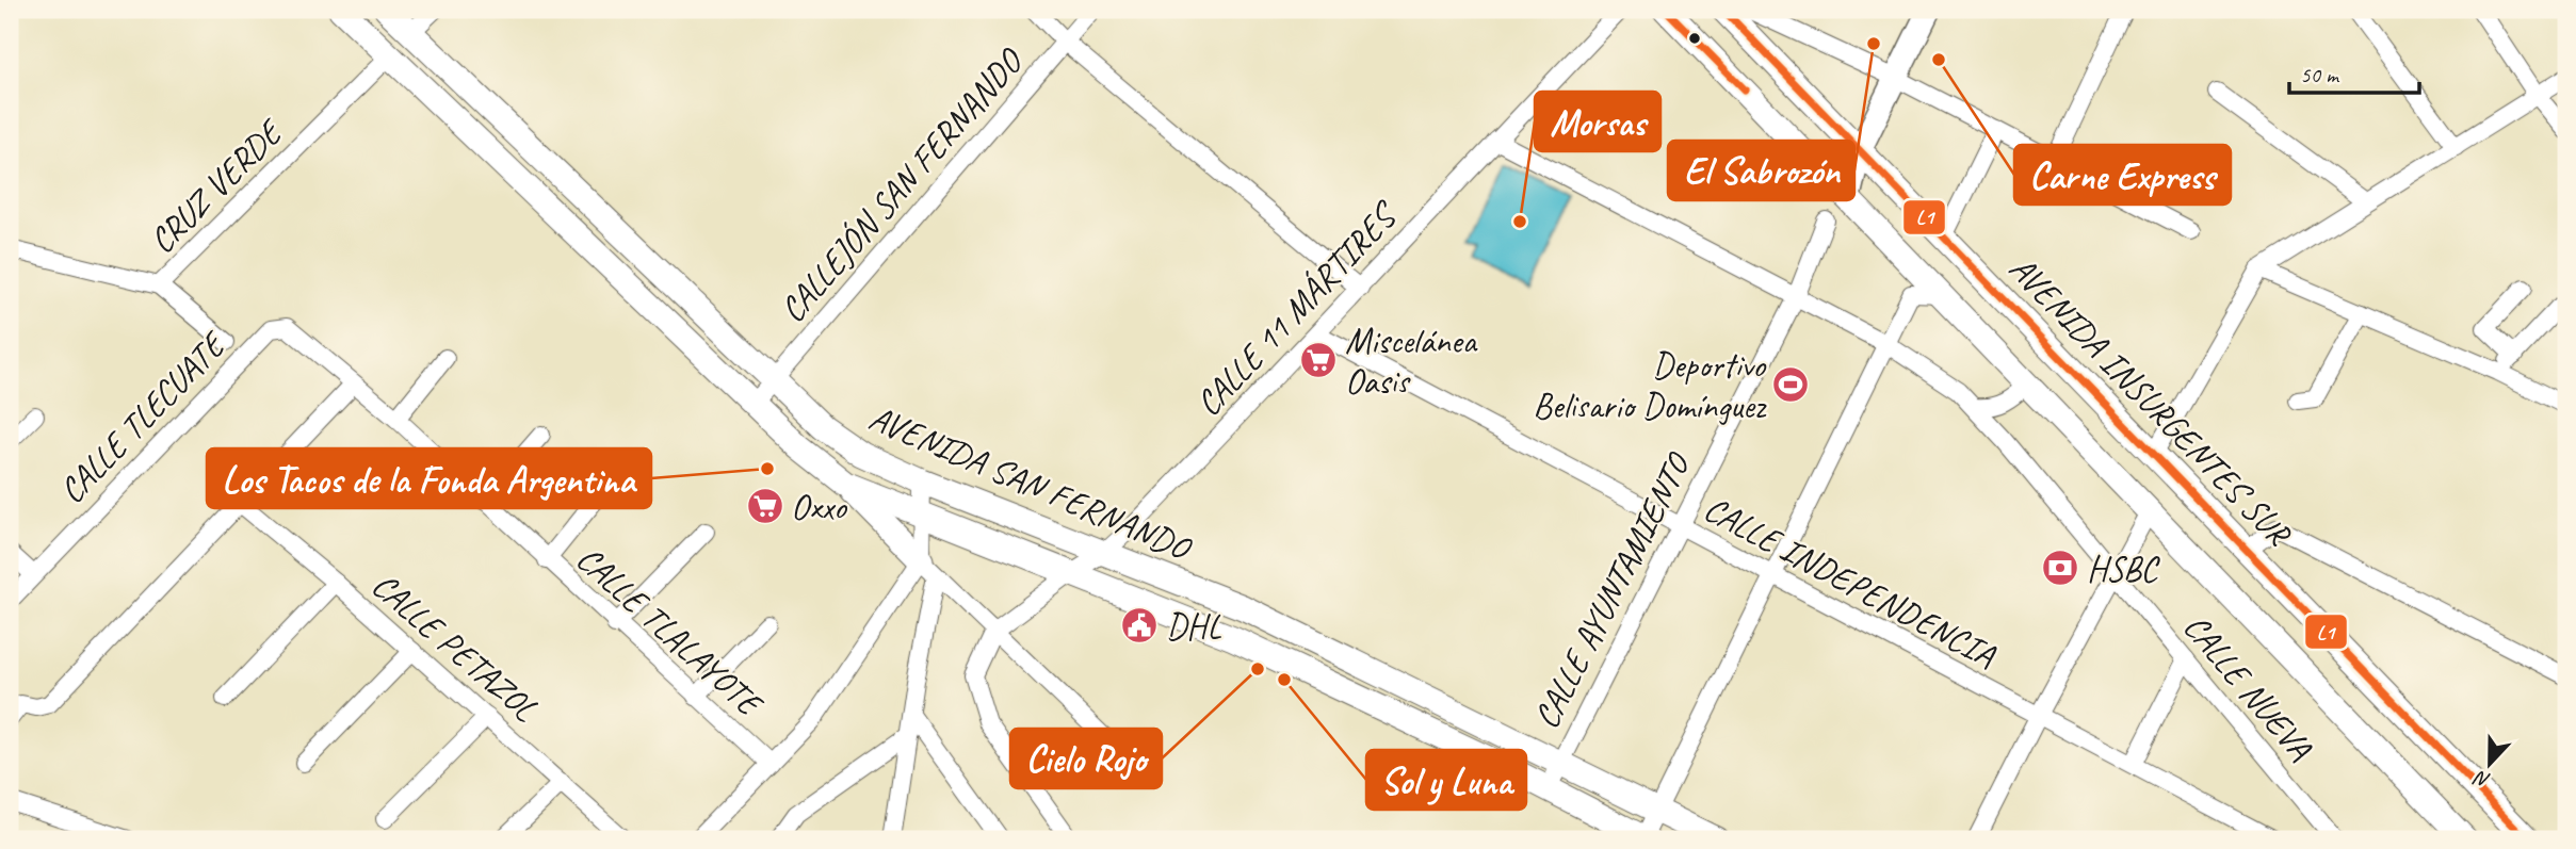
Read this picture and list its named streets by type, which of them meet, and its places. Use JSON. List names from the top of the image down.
{
  "streets": {
    "main road": ["AVENIDA INSURGENTES SUR", "AVENIDA SAN FERNANDO"],
    "street": [
      "CALLEJÓN SAN FERNANDO",
      "CRUZ VERDE",
      "CALLE 11 MÁRTIRES",
      "CALLE TLECUATE",
      "CALLE INDEPENDENCIA",
      "CALLE AYUNTAMIENTO",
      "CALLE TLALAYOTE",
      "CALLE PETAZOL",
      "CALLE NUEVA"
    ]
  },
  "crossings": [
    ["CALLEJÓN SAN FERNANDO", "AVENIDA SAN FERNANDO"],
    ["CRUZ VERDE", "AVENIDA SAN FERNANDO"],
    ["CALLE 11 MÁRTIRES", "AVENIDA SAN FERNANDO"],
    ["CALLE 11 MÁRTIRES", "CALLE INDEPENDENCIA"],
    ["CALLE 11 MÁRTIRES", "CALLE NUEVA"],
    ["CALLE TLECUATE", "CALLE TLALAYOTE"],
    ["AVENIDA SAN FERNANDO", "CALLE AYUNTAMIENTO"],
    ["CALLE INDEPENDENCIA", "CALLE AYUNTAMIENTO"],
    ["CALLE AYUNTAMIENTO", "CALLE NUEVA"]
  ],
  "places": {
    "other": [
      "El Sabrozón",
      "Carne Express",
      "Morsas",
      "Los Tacos de la Fonda Argentina",
      "Cielo Rojo",
      "Sol y Luna"
    ],
    "supermarket": ["Miscelánea Oasis", "Oxxo"],
    "sports": ["Deportivo Belisario Domínguez"],
    "bank": ["HSBC"],
    "public building": ["DHL"]
  },
  "lines": ["transit line L1"],
  "scale_bar": "50 m",
  "north": "bottom"
}
